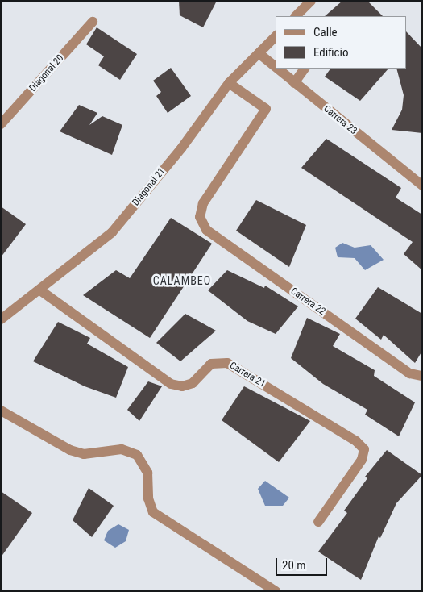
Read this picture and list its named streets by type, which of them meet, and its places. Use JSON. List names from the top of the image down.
{
  "streets": {
    "street": [
      "Diagonal 20",
      "Carrera 23",
      "Diagonal 21",
      "Carrera 22",
      "Carrera 21"
    ]
  },
  "crossings": [
    ["Carrera 23", "Diagonal 21"],
    ["Diagonal 21", "Carrera 22"],
    ["Diagonal 21", "Carrera 21"]
  ],
  "districts": ["CALAMBEO"],
  "legend": ["Calle", "Edificio"],
  "scale_bar": "20 m"
}
